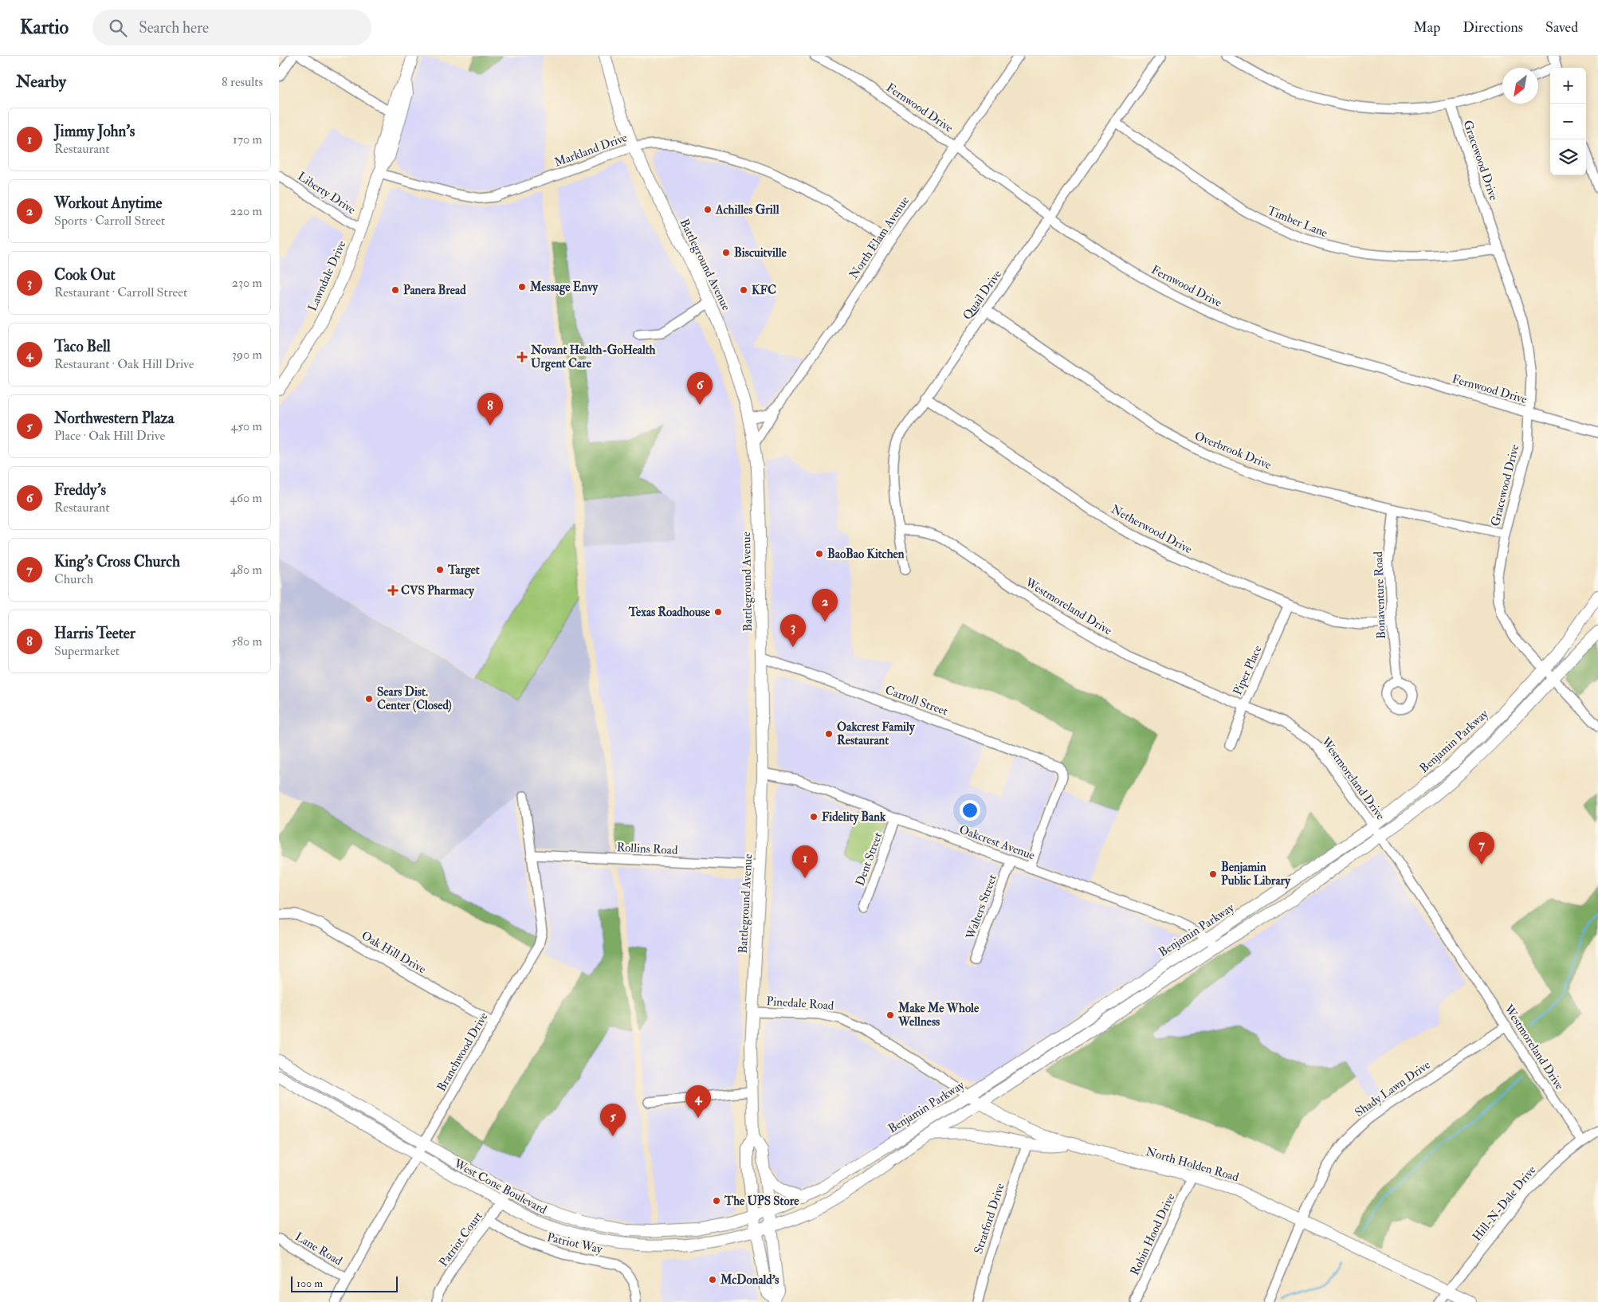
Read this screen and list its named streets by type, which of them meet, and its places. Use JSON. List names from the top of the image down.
{
  "streets": {
    "main road": [
      "Battleground Avenue",
      "Lawndale Drive",
      "Benjamin Parkway",
      "North Holden Road",
      "West Cone Boulevard"
    ],
    "street": [
      "Fernwood Drive",
      "Markland Drive",
      "Gracewood Drive",
      "Liberty Drive",
      "Timber Lane",
      "North Elam Avenue",
      "Quail Drive",
      "Overbrook Drive",
      "Netherwood Drive",
      "Bonaventure Road",
      "Westmoreland Drive",
      "Piper Place",
      "Carroll Street",
      "Oakcrest Avenue",
      "Rollins Road",
      "Dent Street",
      "Walters Street",
      "Oak Hill Drive",
      "Pinedale Road",
      "Branchwood Drive",
      "Shady Lawn Drive",
      "Hill-N-Dale Drive",
      "Stratford Drive",
      "Robin Hood Drive",
      "Patriot Court",
      "Patriot Way",
      "Lane Road"
    ]
  },
  "crossings": [
    ["Fernwood Drive", "Gracewood Drive"],
    ["Fernwood Drive", "North Elam Avenue"],
    ["Fernwood Drive", "Quail Drive"],
    ["Markland Drive", "North Elam Avenue"],
    ["Markland Drive", "Battleground Avenue"],
    ["Markland Drive", "Lawndale Drive"],
    ["Gracewood Drive", "Timber Lane"],
    ["Gracewood Drive", "Overbrook Drive"],
    ["Gracewood Drive", "Benjamin Parkway"],
    ["Liberty Drive", "Lawndale Drive"],
    ["Timber Lane", "Quail Drive"],
    ["North Elam Avenue", "Battleground Avenue"],
    ["Battleground Avenue", "Carroll Street"],
    ["Battleground Avenue", "Benjamin Parkway"],
    ["Battleground Avenue", "Oakcrest Avenue"],
    ["Battleground Avenue", "Rollins Road"],
    ["Battleground Avenue", "Pinedale Road"],
    ["Battleground Avenue", "West Cone Boulevard"],
    ["Quail Drive", "Overbrook Drive"],
    ["Quail Drive", "Netherwood Drive"],
    ["Quail Drive", "Westmoreland Drive"],
    ["Overbrook Drive", "Bonaventure Road"],
    ["Netherwood Drive", "Bonaventure Road"],
    ["Netherwood Drive", "Piper Place"],
    ["Westmoreland Drive", "Piper Place"],
    ["Westmoreland Drive", "Benjamin Parkway"],
    ["Westmoreland Drive", "Shady Lawn Drive"],
    ["Westmoreland Drive", "Hill-N-Dale Drive"],
    ["Carroll Street", "Oakcrest Avenue"],
    ["Benjamin Parkway", "Oakcrest Avenue"],
    ["Benjamin Parkway", "Pinedale Road"],
    ["Benjamin Parkway", "North Holden Road"],
    ["Benjamin Parkway", "West Cone Boulevard"],
    ["Oakcrest Avenue", "Dent Street"],
    ["Oakcrest Avenue", "Walters Street"],
    ["Rollins Road", "Branchwood Drive"],
    ["Oak Hill Drive", "Branchwood Drive"],
    ["Pinedale Road", "North Holden Road"],
    ["Branchwood Drive", "West Cone Boulevard"],
    ["Branchwood Drive", "Lane Road"],
    ["Shady Lawn Drive", "North Holden Road"],
    ["North Holden Road", "Hill-N-Dale Drive"],
    ["North Holden Road", "Robin Hood Drive"],
    ["West Cone Boulevard", "Patriot Court"],
    ["Patriot Court", "Patriot Way"]
  ],
  "places": {
    "other": [
      "Achilles Grill",
      "Biscuitville",
      "Message Envy",
      "Panera Bread",
      "KFC",
      "BaoBao Kitchen",
      "Target",
      "Texas Roadhouse",
      "Sears Dist. Center (Closed)",
      "Oakcrest Family Restaurant",
      "Fidelity Bank",
      "Benjamin Public Library",
      "Make Me Whole Wellness",
      "The UPS Store",
      "McDonald's"
    ],
    "health": ["Novant Health-GoHealth Urgent Care", "CVS Pharmacy"]
  },
  "scale_bar": "100 m",
  "north": "bottom left",
  "page": {
    "header": "Kartio",
    "search": "Search here",
    "nav": ["Map", "Directions", "Saved"],
    "heading": ["Nearby", "8 results"],
    "map_buttons": ["+", "−"],
    "list": [
      {
        "mark": "1",
        "name": "Jimmy John's",
        "note": "Restaurant",
        "value": "170 m"
      },
      {
        "mark": "2",
        "name": "Workout Anytime",
        "note": "Sports · Carroll Street",
        "value": "220 m"
      },
      {
        "mark": "3",
        "name": "Cook Out",
        "note": "Restaurant · Carroll Street",
        "value": "230 m"
      },
      {
        "mark": "4",
        "name": "Taco Bell",
        "note": "Restaurant · Oak Hill Drive",
        "value": "390 m"
      },
      {
        "mark": "5",
        "name": "Northwestern Plaza",
        "note": "Place · Oak Hill Drive",
        "value": "450 m"
      },
      {
        "mark": "6",
        "name": "Freddy's",
        "note": "Restaurant",
        "value": "460 m"
      },
      {
        "mark": "7",
        "name": "King's Cross Church",
        "note": "Church",
        "value": "480 m"
      },
      {
        "mark": "8",
        "name": "Harris Teeter",
        "note": "Supermarket",
        "value": "580 m"
      }
    ],
    "pins": [
      "6",
      "8",
      "2",
      "3",
      "7",
      "1",
      "4",
      "5"
    ],
    "scale": "100 m"
  }
}
